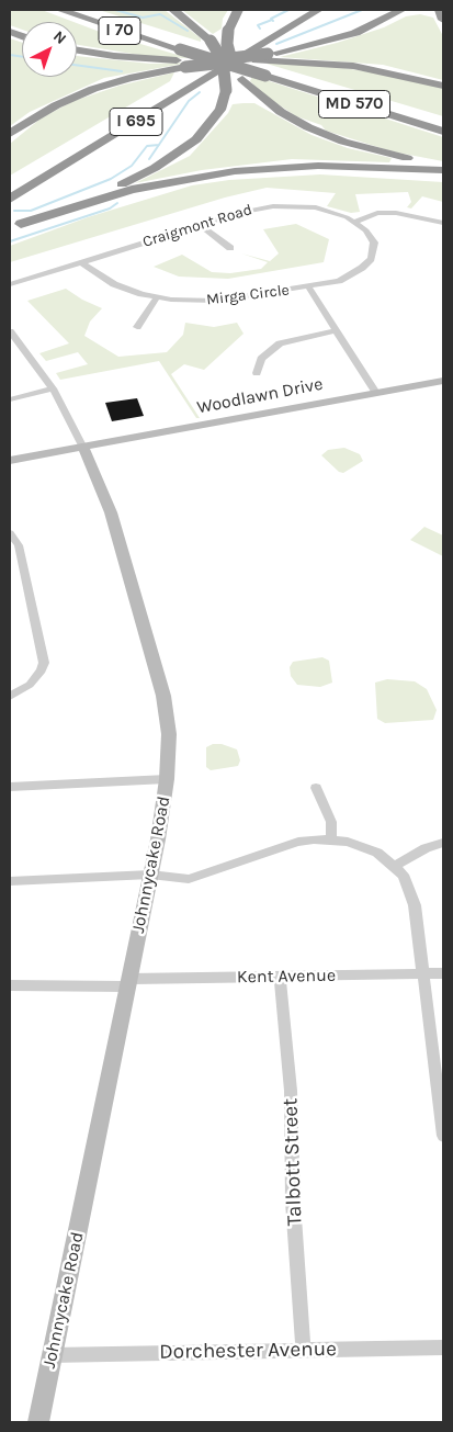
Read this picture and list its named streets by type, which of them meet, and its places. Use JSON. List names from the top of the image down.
{
  "streets": {
    "highway": ["I 70", "MD 570", "I 695"],
    "main road": ["Woodlawn Drive", "Johnnycake Road"],
    "street": [
      "Craigmont Road",
      "Mirga Circle",
      "Kent Avenue",
      "Talbott Street",
      "Dorchester Avenue"
    ]
  },
  "crossings": [
    ["I 70", "MD 570"],
    ["Craigmont Road", "Mirga Circle"],
    ["Woodlawn Drive", "Johnnycake Road"],
    ["Johnnycake Road", "Kent Avenue"],
    ["Johnnycake Road", "Dorchester Avenue"],
    ["Kent Avenue", "Talbott Street"],
    ["Talbott Street", "Dorchester Avenue"]
  ],
  "north": "top right"
}
